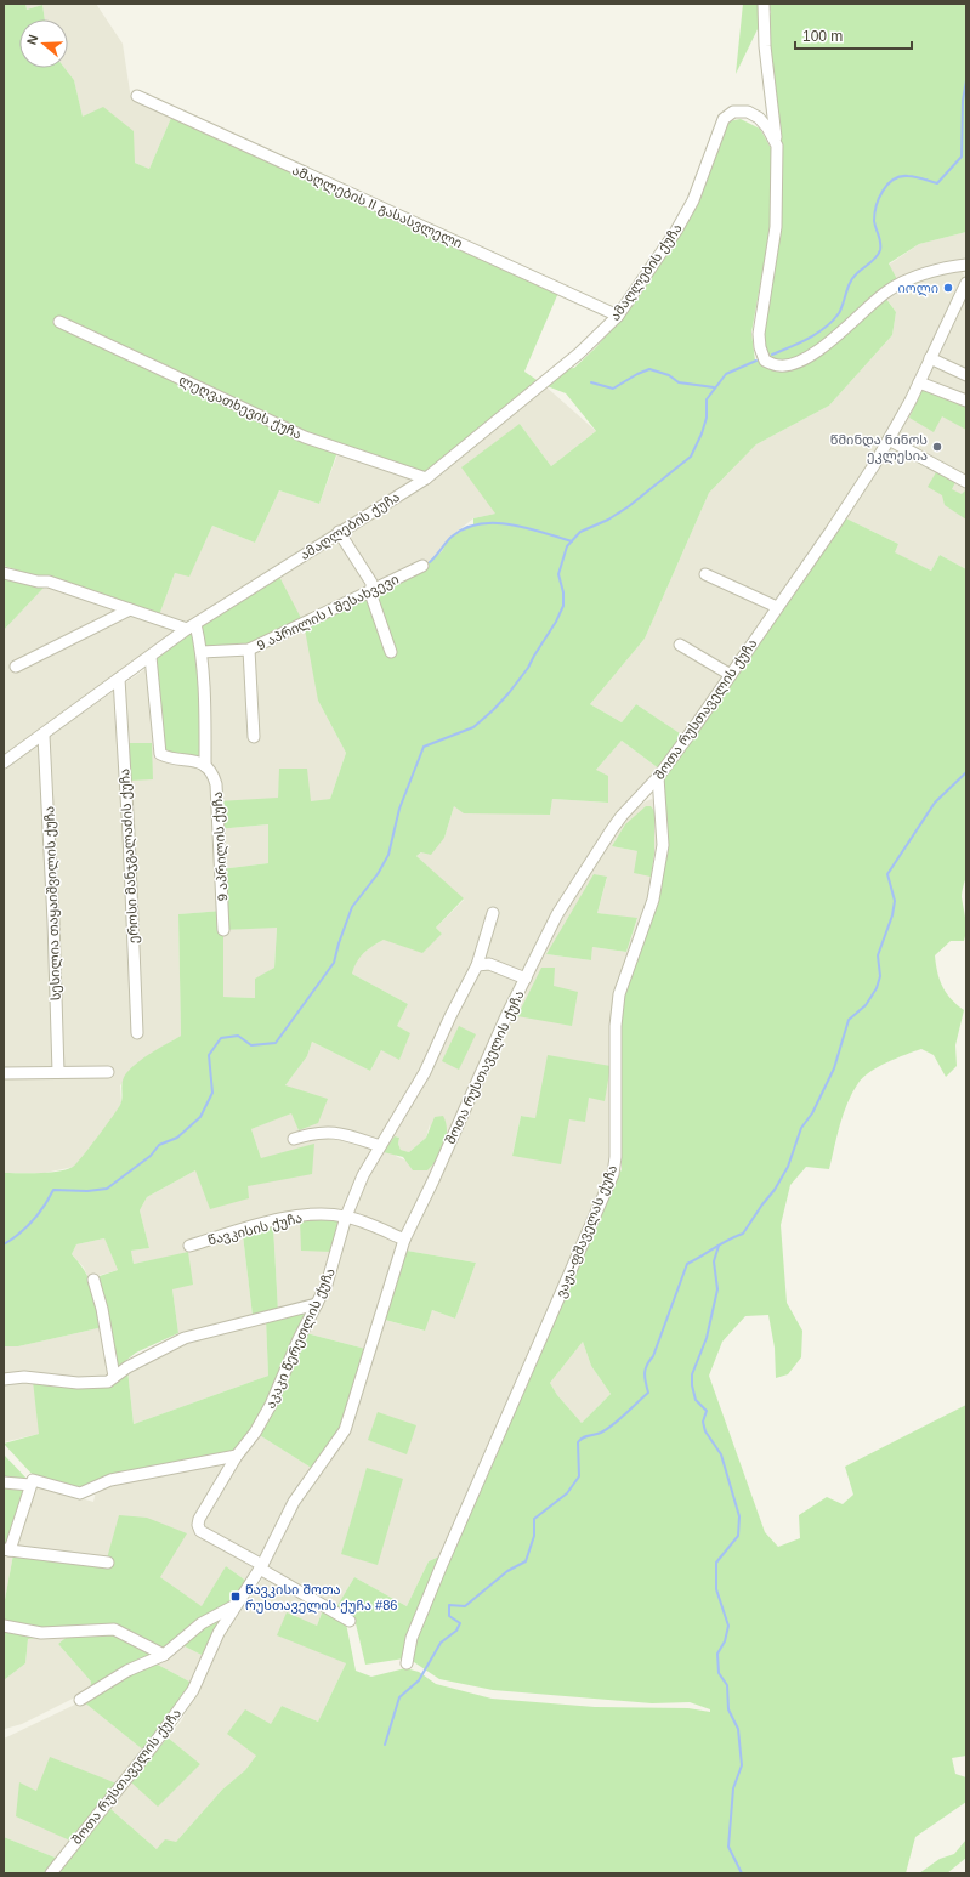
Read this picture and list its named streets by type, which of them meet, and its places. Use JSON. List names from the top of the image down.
{
  "streets": {
    "street": [
      "ამაღლების II გასასვლელი",
      "ამაღლების ქუჩა",
      "ლეღვათხევის ქუჩა",
      "9 აპრილის I შესახვევი",
      "შოთა რუსთაველის ქუჩა",
      "9 აპრილის ქუჩა",
      "ეროსი მანჯგალაძის ქუჩა",
      "სესილია თაყაიშვილის ქუჩა",
      "წავკისის ქუჩა",
      "ვაჟა-ფშაველას ქუჩა",
      "აკაკი წერეთლის ქუჩა"
    ]
  },
  "crossings": [
    ["ამაღლების II გასასვლელი", "ამაღლების ქუჩა"],
    ["ამაღლების ქუჩა", "ლეღვათხევის ქუჩა"],
    ["ამაღლების ქუჩა", "9 აპრილის ქუჩა"],
    ["ამაღლების ქუჩა", "ეროსი მანჯგალაძის ქუჩა"],
    ["ამაღლების ქუჩა", "სესილია თაყაიშვილის ქუჩა"],
    ["9 აპრილის I შესახვევი", "9 აპრილის ქუჩა"],
    ["შოთა რუსთაველის ქუჩა", "წავკისის ქუჩა"],
    ["შოთა რუსთაველის ქუჩა", "ვაჟა-ფშაველას ქუჩა"],
    ["შოთა რუსთაველის ქუჩა", "აკაკი წერეთლის ქუჩა"],
    ["წავკისის ქუჩა", "აკაკი წერეთლის ქუჩა"]
  ],
  "places": {
    "other": ["იოლი", "წმინდა ნინოს ეკლესია"],
    "transit": ["წავკისი შოთა რუსთაველის ქუჩა #86"]
  },
  "scale_bar": "100 m",
  "north": "left"
}
